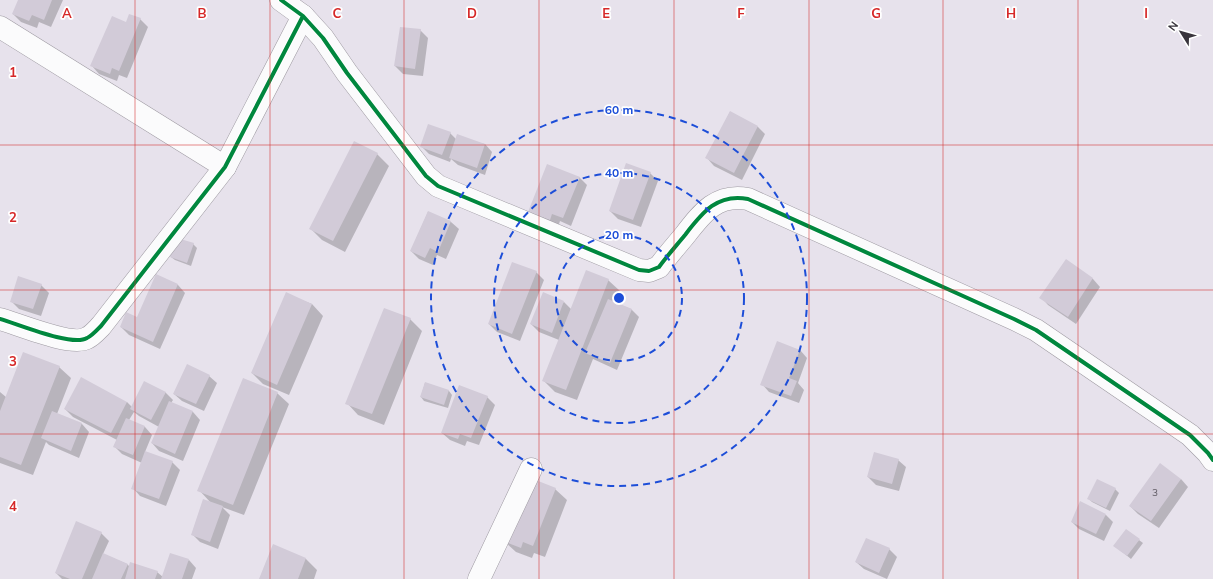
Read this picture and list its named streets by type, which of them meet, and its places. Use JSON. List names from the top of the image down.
{
  "house_numbers": ["3"],
  "north": "top left",
  "grid": {
    "columns": [
      "A",
      "B",
      "C",
      "D",
      "E",
      "F",
      "G",
      "H",
      "I"
    ],
    "rows": [
      "1",
      "2",
      "3",
      "4"
    ]
  },
  "rings": ["60 m", "40 m", "20 m"]
}
